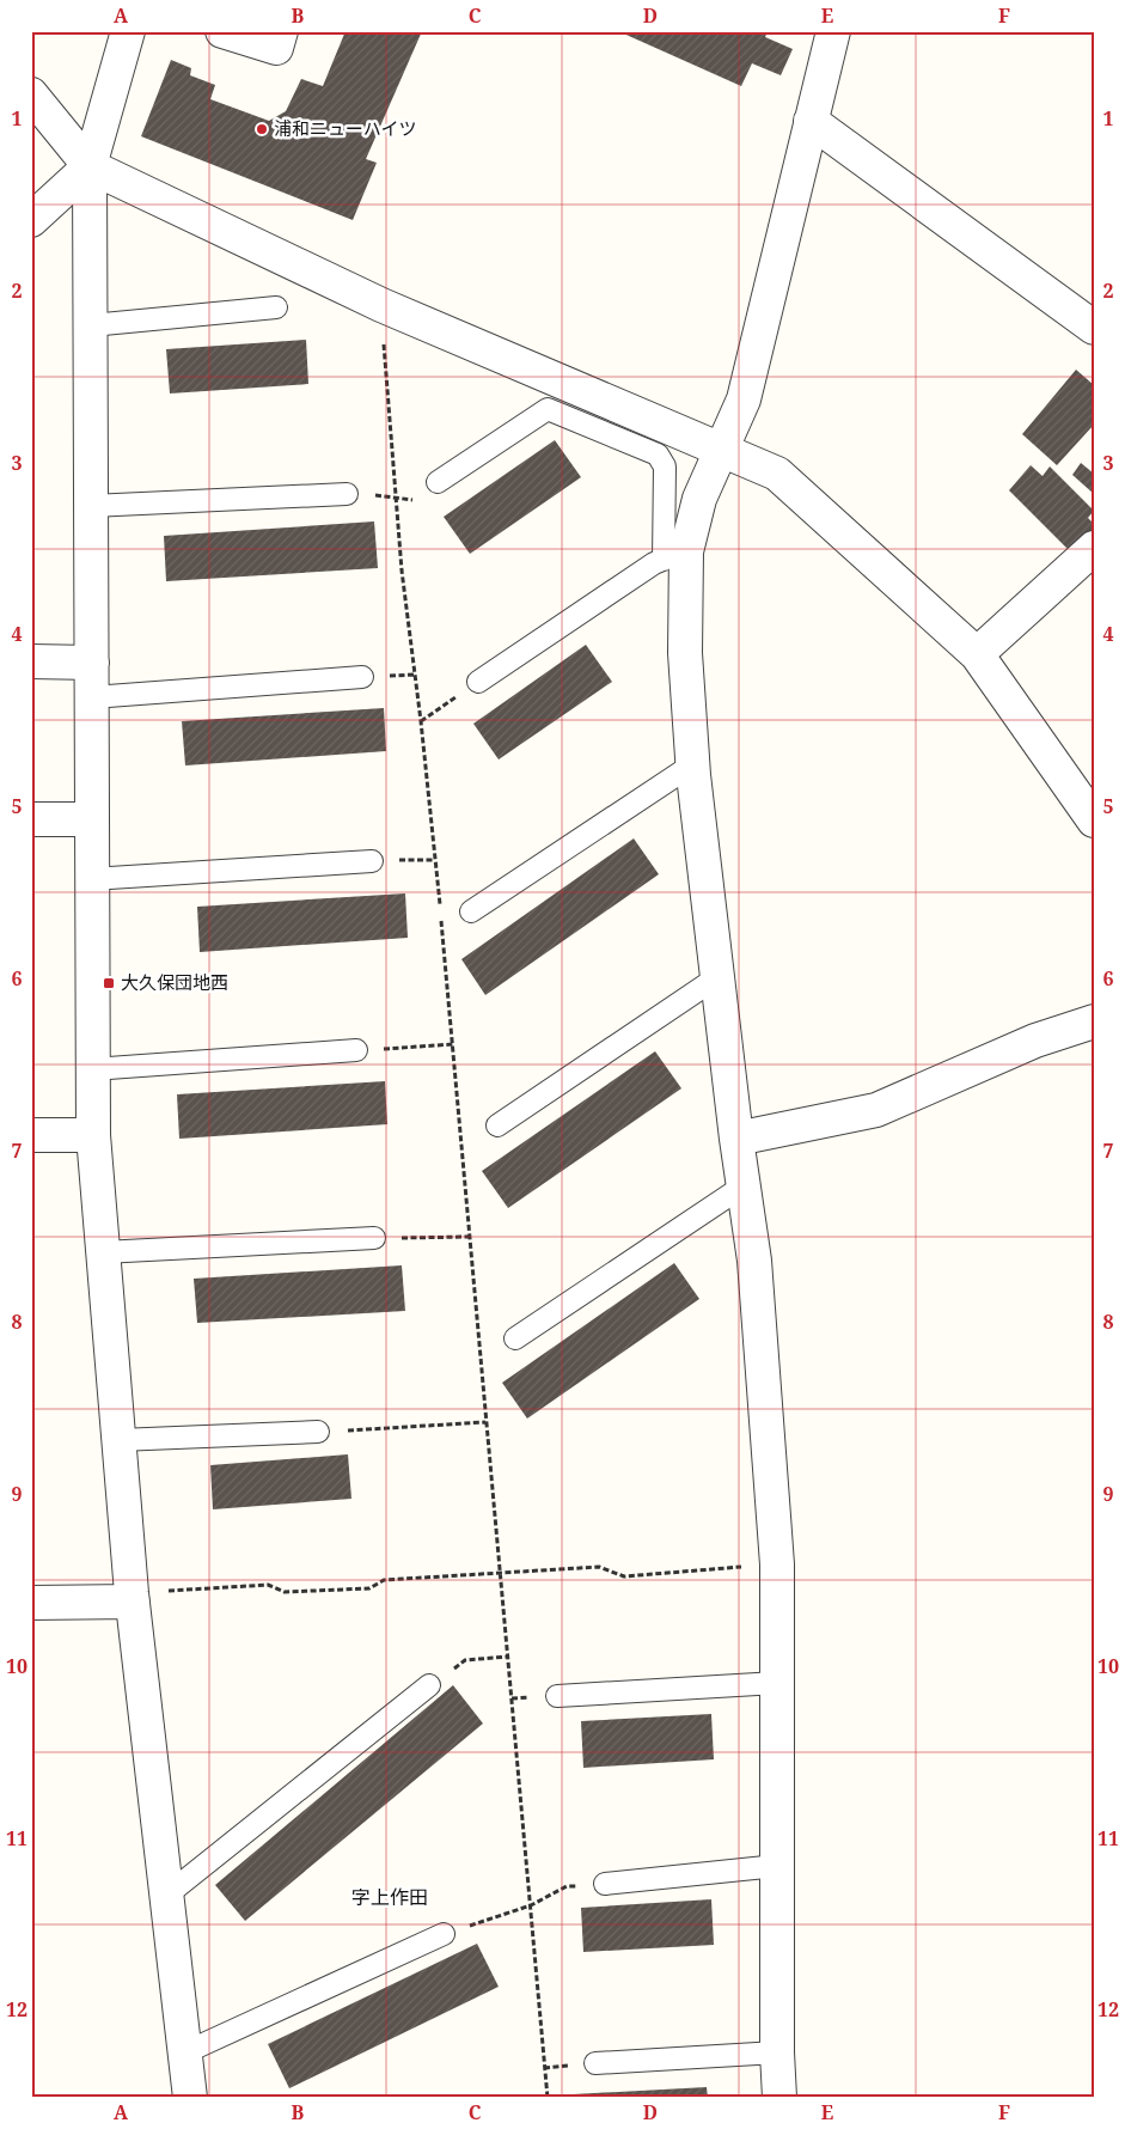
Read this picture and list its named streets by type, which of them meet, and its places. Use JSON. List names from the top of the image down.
{
  "districts": ["字上作田"],
  "places": {
    "other": ["浦和ニューハイツ"],
    "transit": ["大久保団地西"]
  },
  "grid": {
    "columns": [
      "A",
      "B",
      "C",
      "D",
      "E",
      "F"
    ],
    "rows": [
      "1",
      "2",
      "3",
      "4",
      "5",
      "6",
      "7",
      "8",
      "9",
      "10",
      "11",
      "12"
    ]
  }
}
